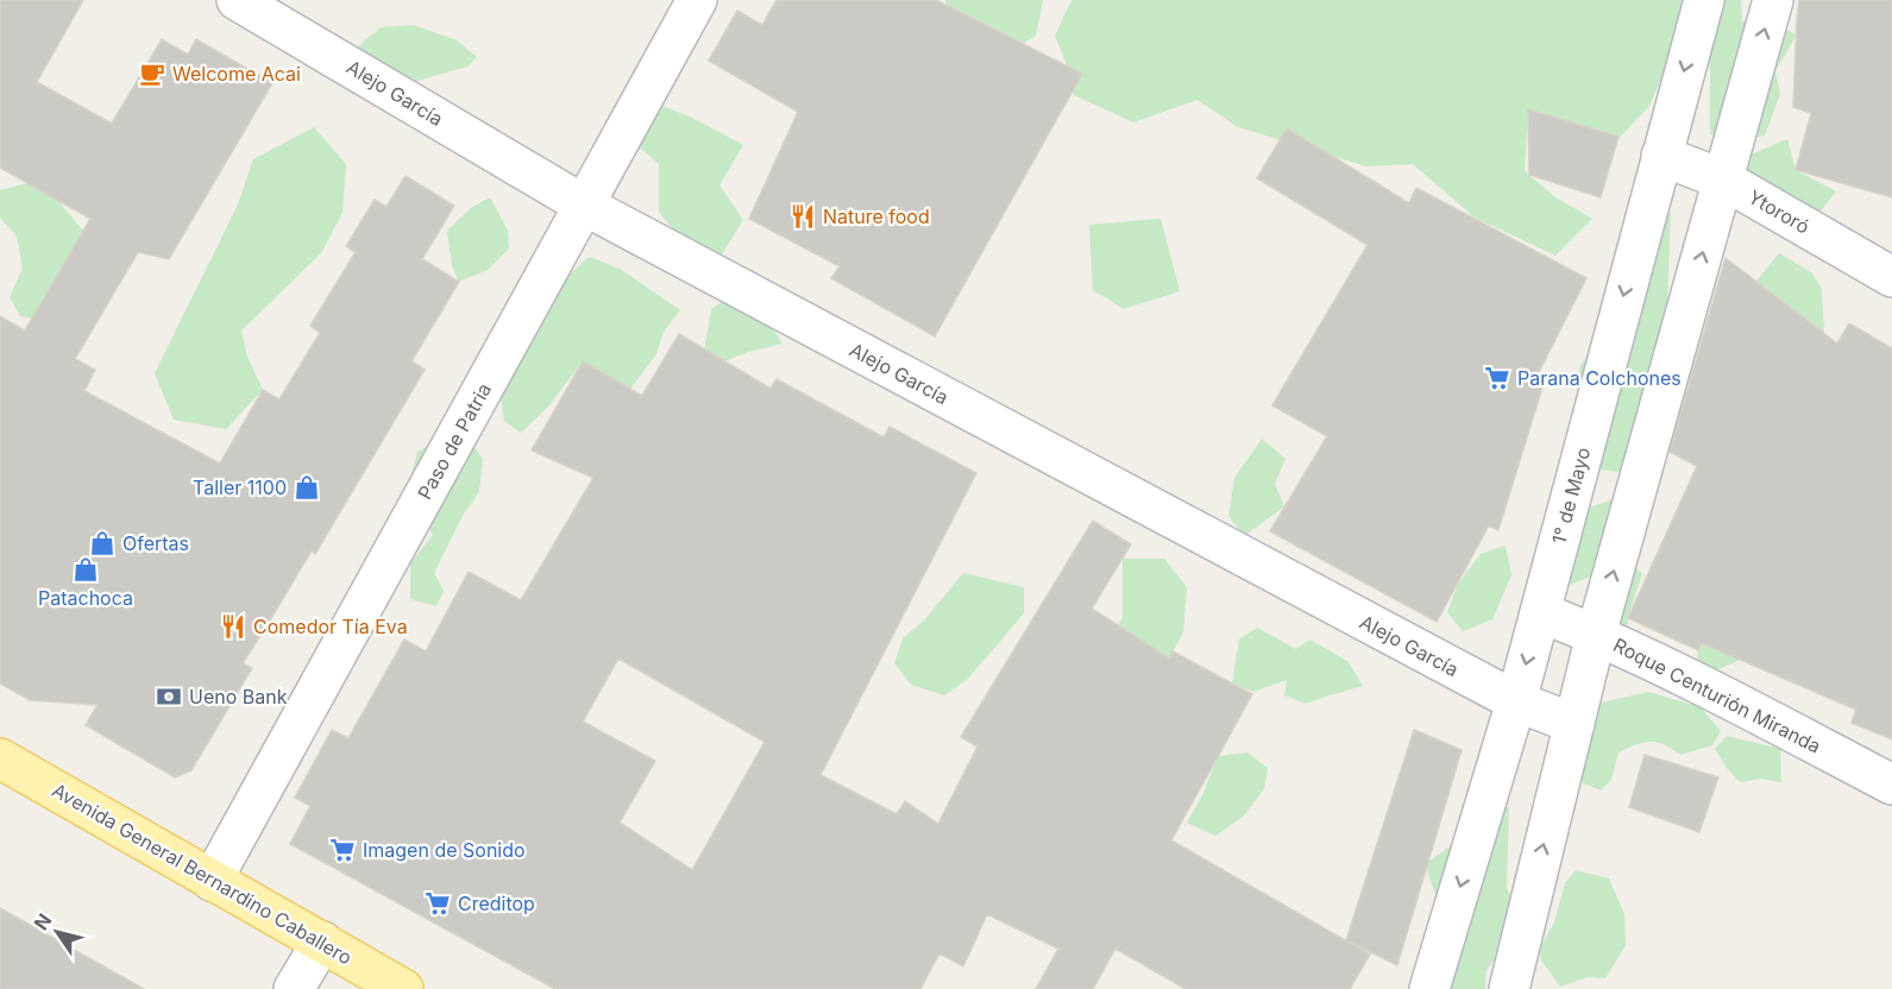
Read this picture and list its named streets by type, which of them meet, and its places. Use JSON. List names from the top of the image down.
{
  "streets": {
    "main road": ["Avenida General Bernardino Caballero"],
    "street": [
      "Alejo García",
      "Ytororó",
      "Paso de Patria",
      "1° de Mayo",
      "Roque Centurión Miranda"
    ]
  },
  "crossings": [
    ["Alejo García", "Paso de Patria"],
    ["Alejo García", "1° de Mayo"],
    ["Ytororó", "1° de Mayo"],
    ["Paso de Patria", "Avenida General Bernardino Caballero"],
    ["1° de Mayo", "Roque Centurión Miranda"]
  ],
  "places": {
    "cafe": ["Welcome Acai"],
    "restaurant": ["Nature food", "Comedor Tía Eva"],
    "supermarket": ["Parana Colchones", "Imagen de Sonido", "Creditop"],
    "shop": ["Taller 1100", "Ofertas", "Patachoca"],
    "bank": ["Ueno Bank"]
  },
  "north": "top left"
}
